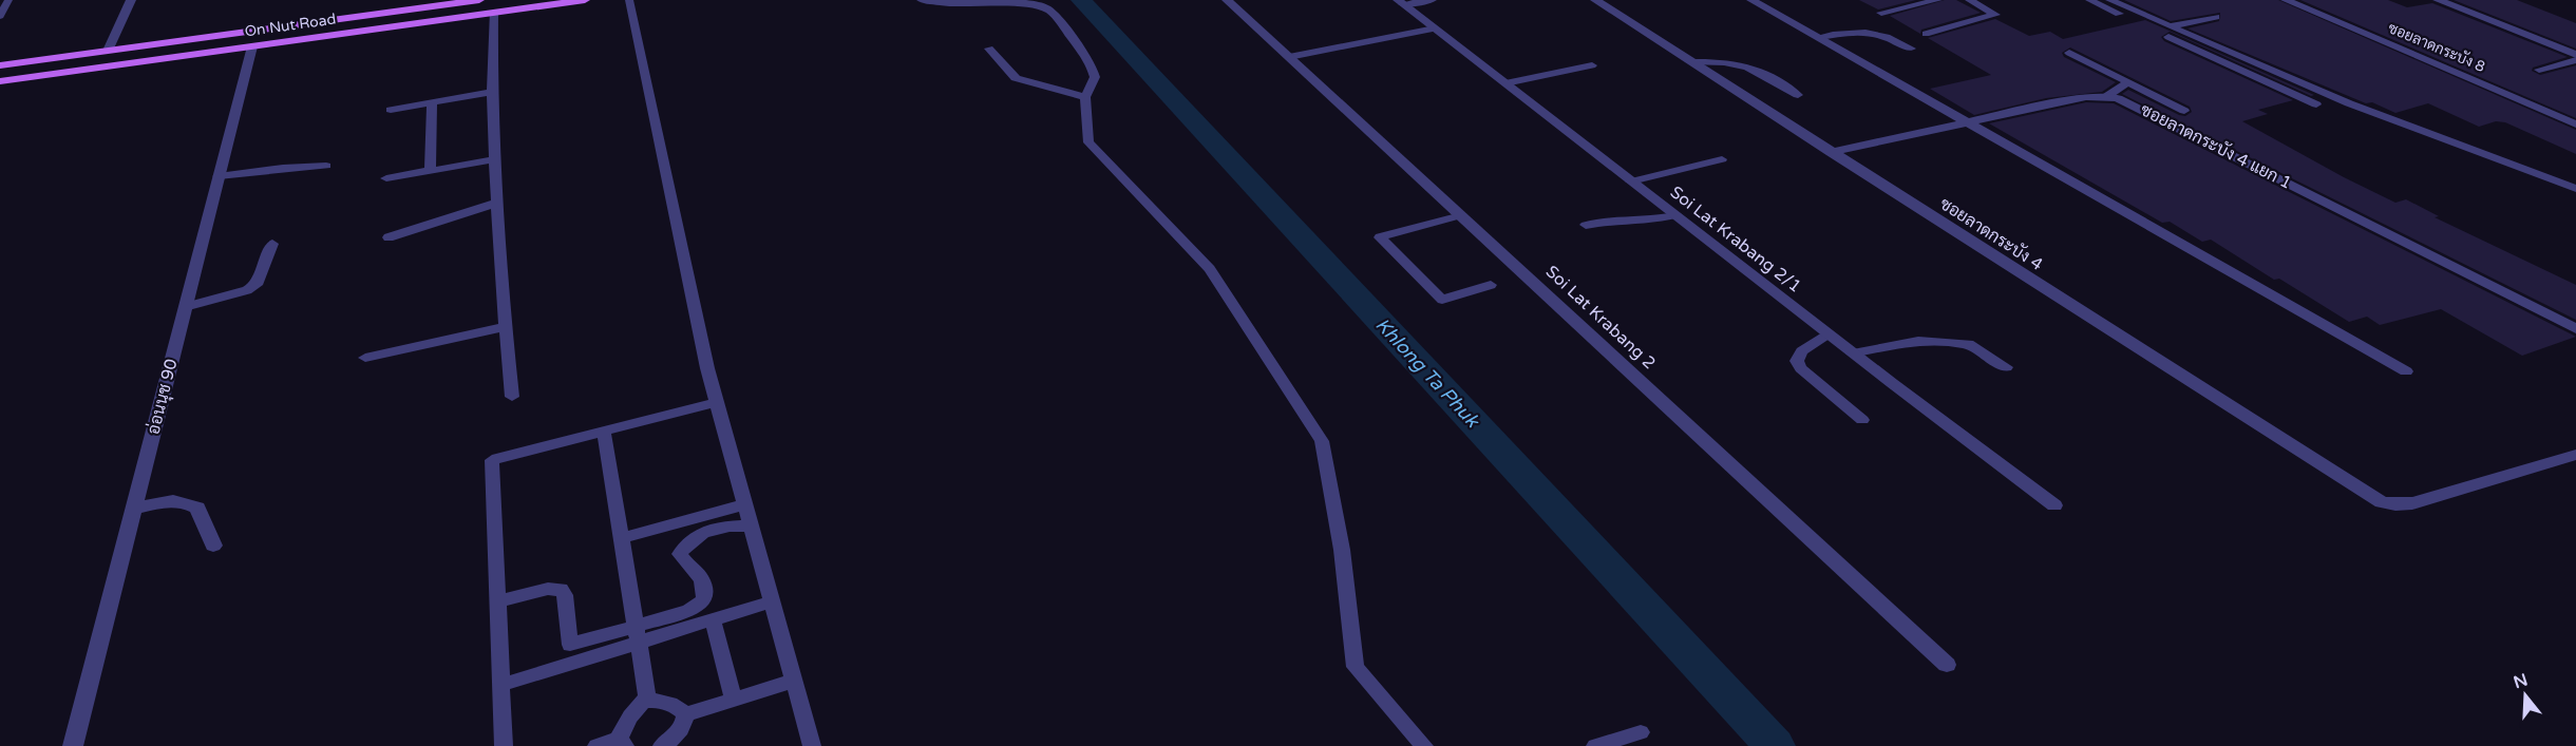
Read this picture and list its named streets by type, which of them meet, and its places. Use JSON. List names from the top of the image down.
{
  "streets": {
    "main road": ["On Nut Road"],
    "street": [
      "ซอยลาดกระบัง 8",
      "ซอยลาดกระบัง 4 แยก 1",
      "ซอยลาดกระบัง 4",
      "Soi Lat Krabang 2/1",
      "Soi Lat Krabang 2",
      "อ่อนนุช 90"
    ]
  },
  "crossings": [
    ["On Nut Road", "อ่อนนุช 90"]
  ],
  "water": ["Khlong Ta Phuk"],
  "north": "top"
}
